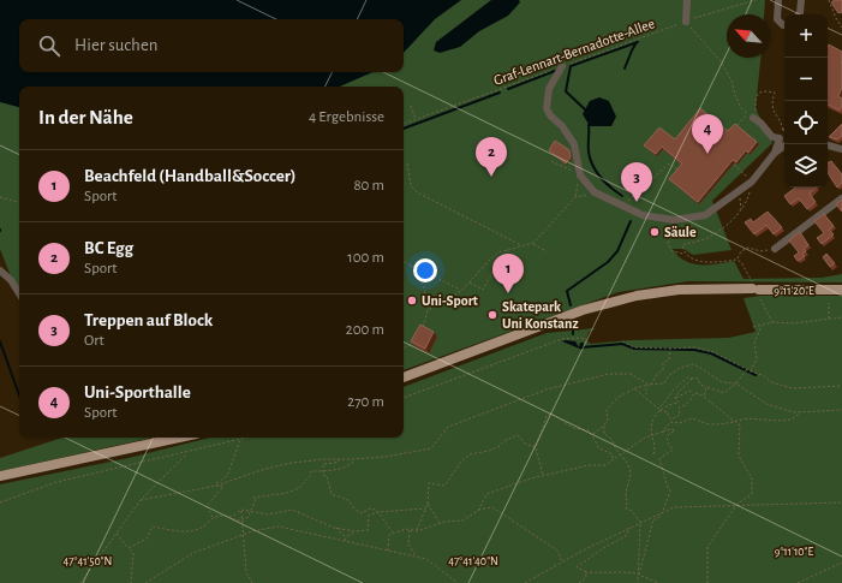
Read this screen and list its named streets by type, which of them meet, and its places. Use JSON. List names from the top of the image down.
{
  "streets": {
    "path": ["Graf-Lennart-Bernadotte-Allee"]
  },
  "places": ["Säule", "Uni-Sport", "Skatepark Uni Konstanz"],
  "north": "top left",
  "page": {
    "map_buttons": ["+", "−"],
    "search": "Hier suchen",
    "heading": ["In der Nähe", "4 Ergebnisse"],
    "pins": [
      "4",
      "2",
      "3",
      "1"
    ],
    "list": [
      {
        "mark": "1",
        "name": "Beachfeld (Handball&Soccer)",
        "note": "Sport",
        "value": "80 m"
      },
      {
        "mark": "2",
        "name": "BC Egg",
        "note": "Sport",
        "value": "100 m"
      },
      {
        "mark": "3",
        "name": "Treppen auf Block",
        "note": "Ort",
        "value": "200 m"
      },
      {
        "mark": "4",
        "name": "Uni-Sporthalle",
        "note": "Sport",
        "value": "270 m"
      }
    ]
  },
  "coordinates": [
    "9°11'20\"E",
    "9°11'10\"E",
    "47°41'50\"N",
    "47°41'40\"N"
  ]
}
